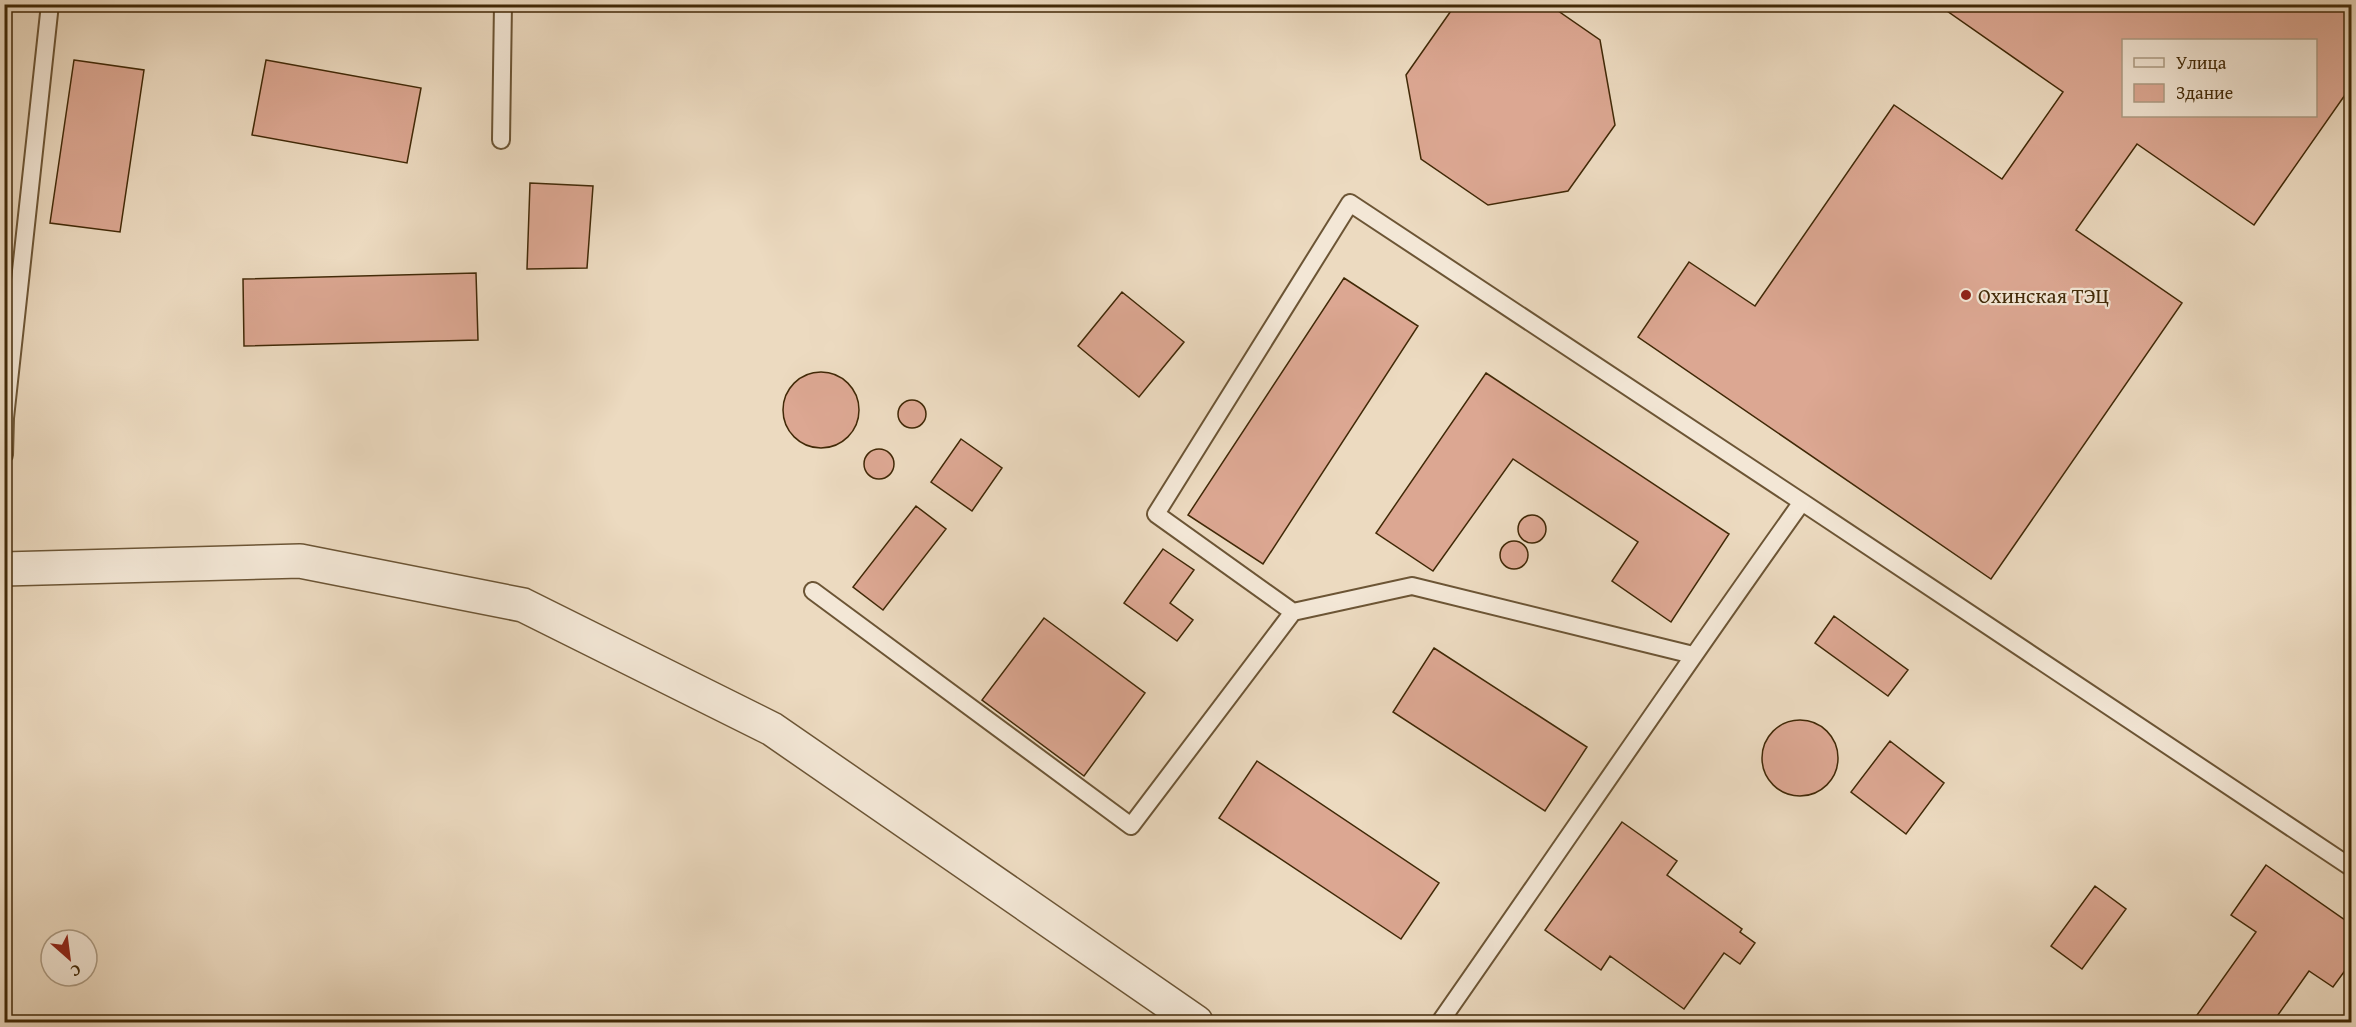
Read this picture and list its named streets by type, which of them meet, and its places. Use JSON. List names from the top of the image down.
{
  "places": ["Охинская ТЭЦ"],
  "legend": ["Улица", "Здание"],
  "north": "bottom right"
}
